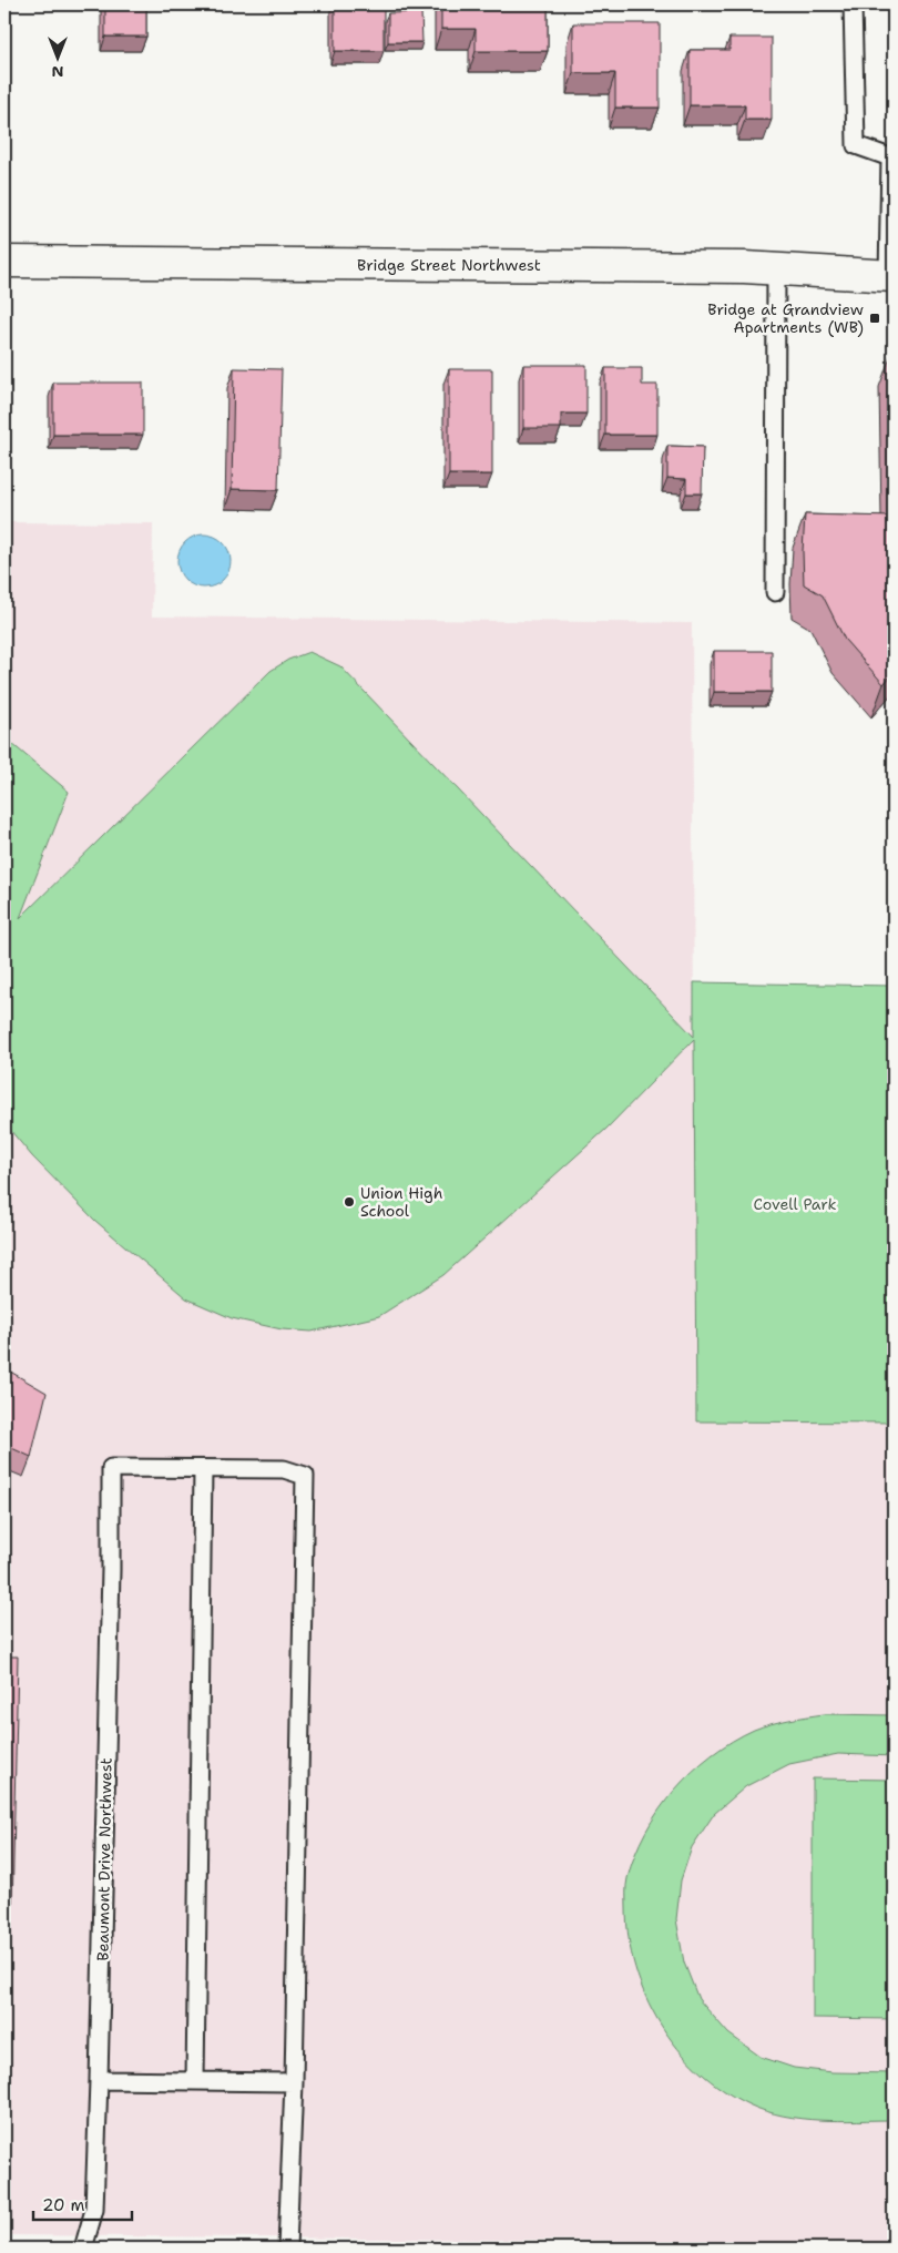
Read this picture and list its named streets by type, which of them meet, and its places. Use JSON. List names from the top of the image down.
{
  "streets": {
    "main road": ["Bridge Street Northwest"],
    "lane": ["Beaumont Drive Northwest"]
  },
  "parks": ["Covell Park"],
  "places": {
    "transit": ["Bridge at Grandview Apartments (WB)"],
    "other": ["Union High School"]
  },
  "scale_bar": "20 m",
  "north": "bottom"
}
